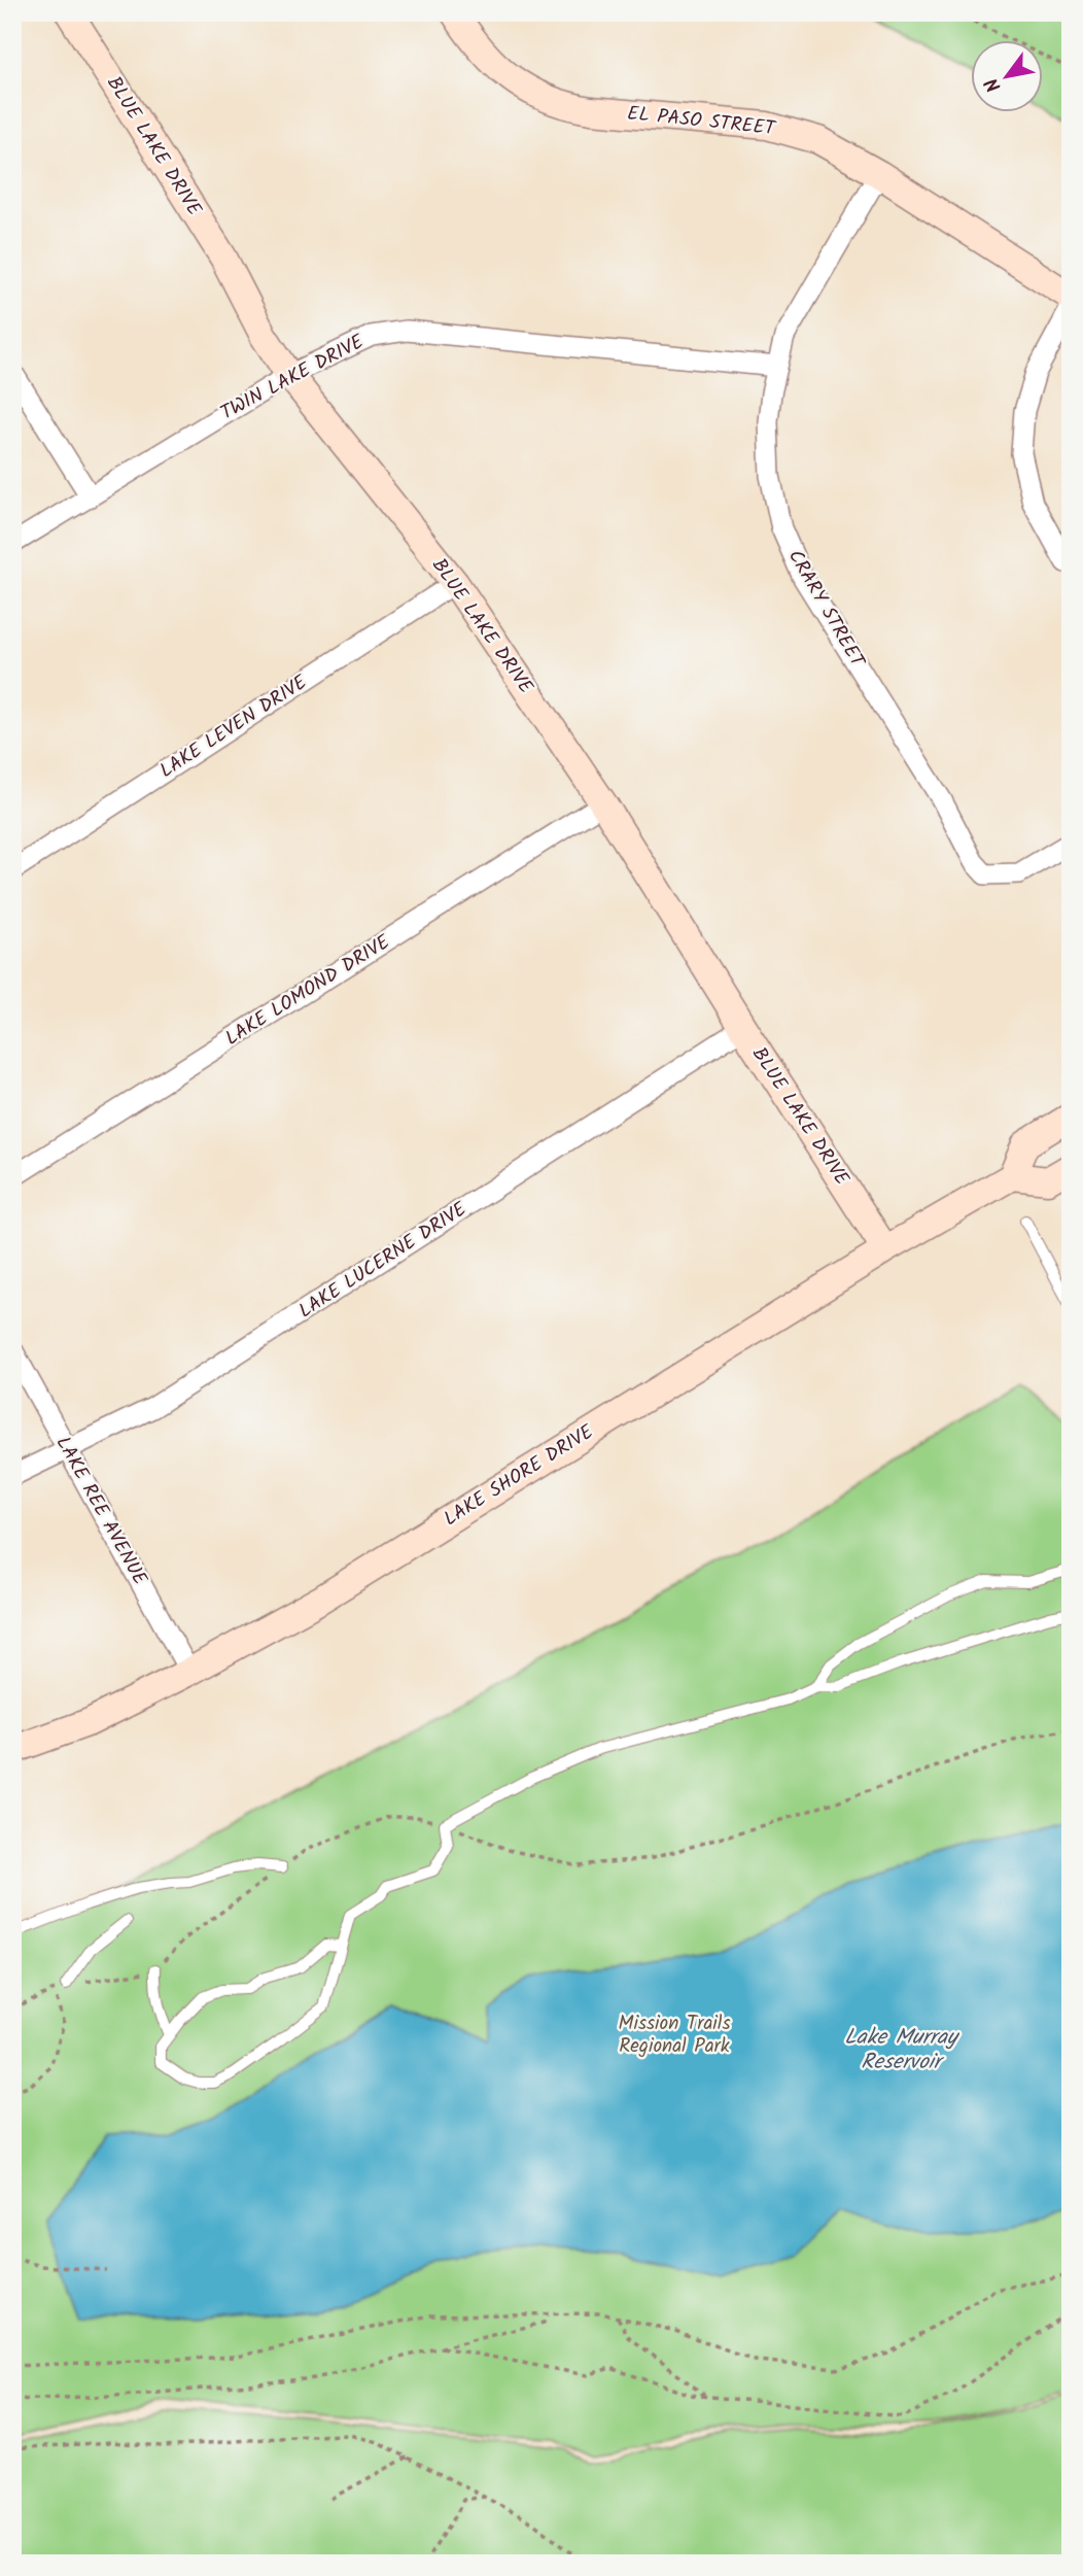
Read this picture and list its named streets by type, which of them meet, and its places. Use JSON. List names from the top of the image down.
{
  "streets": {
    "street": [
      "EL PASO STREET",
      "BLUE LAKE DRIVE",
      "TWIN LAKE DRIVE",
      "CRARY STREET",
      "LAKE LEVEN DRIVE",
      "LAKE LOMOND DRIVE",
      "LAKE LUCERNE DRIVE",
      "LAKE SHORE DRIVE",
      "LAKE REE AVENUE"
    ]
  },
  "crossings": [
    ["EL PASO STREET", "CRARY STREET"],
    ["BLUE LAKE DRIVE", "TWIN LAKE DRIVE"],
    ["BLUE LAKE DRIVE", "LAKE LEVEN DRIVE"],
    ["BLUE LAKE DRIVE", "LAKE LOMOND DRIVE"],
    ["BLUE LAKE DRIVE", "LAKE LUCERNE DRIVE"],
    ["BLUE LAKE DRIVE", "LAKE SHORE DRIVE"],
    ["TWIN LAKE DRIVE", "CRARY STREET"],
    ["LAKE LUCERNE DRIVE", "LAKE REE AVENUE"],
    ["LAKE SHORE DRIVE", "LAKE REE AVENUE"]
  ],
  "water": ["Lake Murray Reservoir"],
  "parks": ["Mission Trails Regional Park"],
  "north": "bottom left"
}
